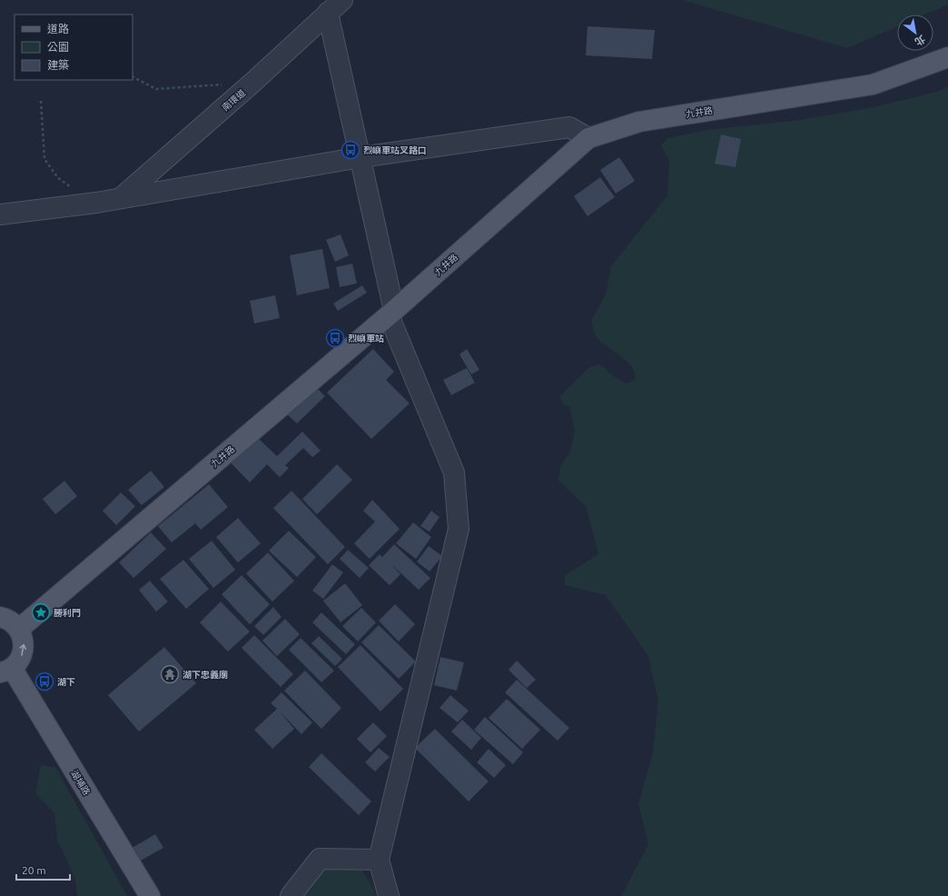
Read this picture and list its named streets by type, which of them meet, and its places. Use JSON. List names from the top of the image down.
{
  "streets": {
    "main road": ["九井路", "湖埔路"],
    "street": ["南環道"]
  },
  "places": {
    "bus stop": ["烈嶼車站叉路口", "烈嶼車站", "湖下"],
    "place": ["勝利門"],
    "temple": ["湖下忠義廟"]
  },
  "legend": ["道路", "公園", "建築"],
  "scale_bar": "20 m",
  "north": "bottom right"
}
